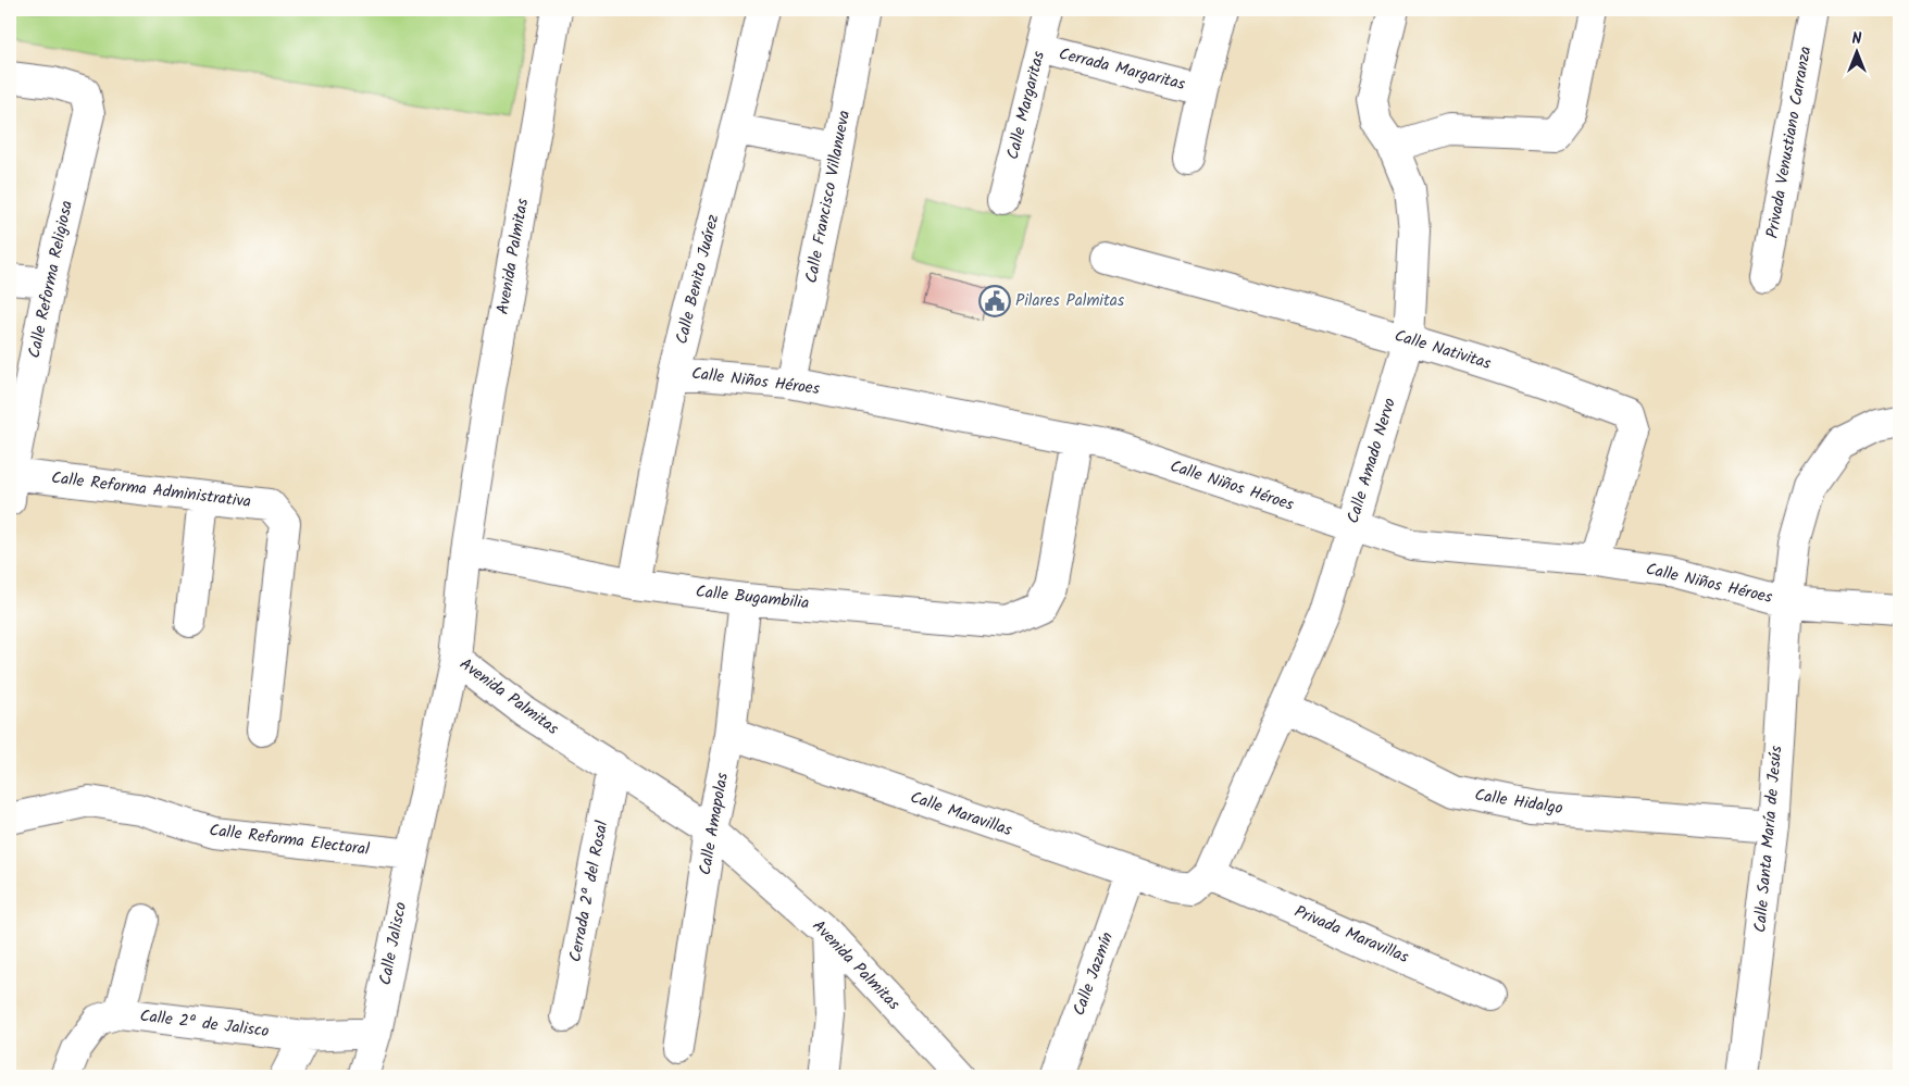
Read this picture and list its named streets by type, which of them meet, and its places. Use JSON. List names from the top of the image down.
{
  "streets": {
    "street": [
      "Cerrada Margaritas",
      "Calle Margaritas",
      "Privada Venustiano Carranza",
      "Calle Francisco Villanueva",
      "Avenida Palmitas",
      "Calle Reforma Religiosa",
      "Calle Benito Juárez",
      "Calle Nativitas",
      "Calle Niños Héroes",
      "Calle Amado Nervo",
      "Calle Reforma Administrativa",
      "Calle Bugambilia",
      "Calle Hidalgo",
      "Calle Maravillas",
      "Calle Amapolas",
      "Calle Santa María de Jesús",
      "Calle Reforma Electoral",
      "Cerrada 2ª del Rosal",
      "Privada Maravillas",
      "Calle Jalisco",
      "Calle Jazmín",
      "Calle 2ª de Jalisco"
    ]
  },
  "crossings": [
    ["Cerrada Margaritas", "Calle Margaritas"],
    ["Calle Francisco Villanueva", "Calle Niños Héroes"],
    ["Avenida Palmitas", "Calle Bugambilia"],
    ["Avenida Palmitas", "Calle Amapolas"],
    ["Avenida Palmitas", "Cerrada 2ª del Rosal"],
    ["Avenida Palmitas", "Calle Jalisco"],
    ["Calle Reforma Religiosa", "Calle Reforma Administrativa"],
    ["Calle Benito Juárez", "Calle Niños Héroes"],
    ["Calle Benito Juárez", "Calle Bugambilia"],
    ["Calle Nativitas", "Calle Niños Héroes"],
    ["Calle Nativitas", "Calle Amado Nervo"],
    ["Calle Niños Héroes", "Calle Amado Nervo"],
    ["Calle Niños Héroes", "Calle Bugambilia"],
    ["Calle Niños Héroes", "Calle Santa María de Jesús"],
    ["Calle Amado Nervo", "Calle Hidalgo"],
    ["Calle Amado Nervo", "Calle Maravillas"],
    ["Calle Amado Nervo", "Privada Maravillas"],
    ["Calle Bugambilia", "Calle Amapolas"],
    ["Calle Hidalgo", "Calle Santa María de Jesús"],
    ["Calle Maravillas", "Calle Amapolas"],
    ["Calle Maravillas", "Privada Maravillas"],
    ["Calle Maravillas", "Calle Jazmín"],
    ["Calle Reforma Electoral", "Calle Jalisco"],
    ["Calle Jalisco", "Calle 2ª de Jalisco"]
  ],
  "places": {
    "public building": ["Pilares Palmitas"]
  },
  "north": "top"
}
